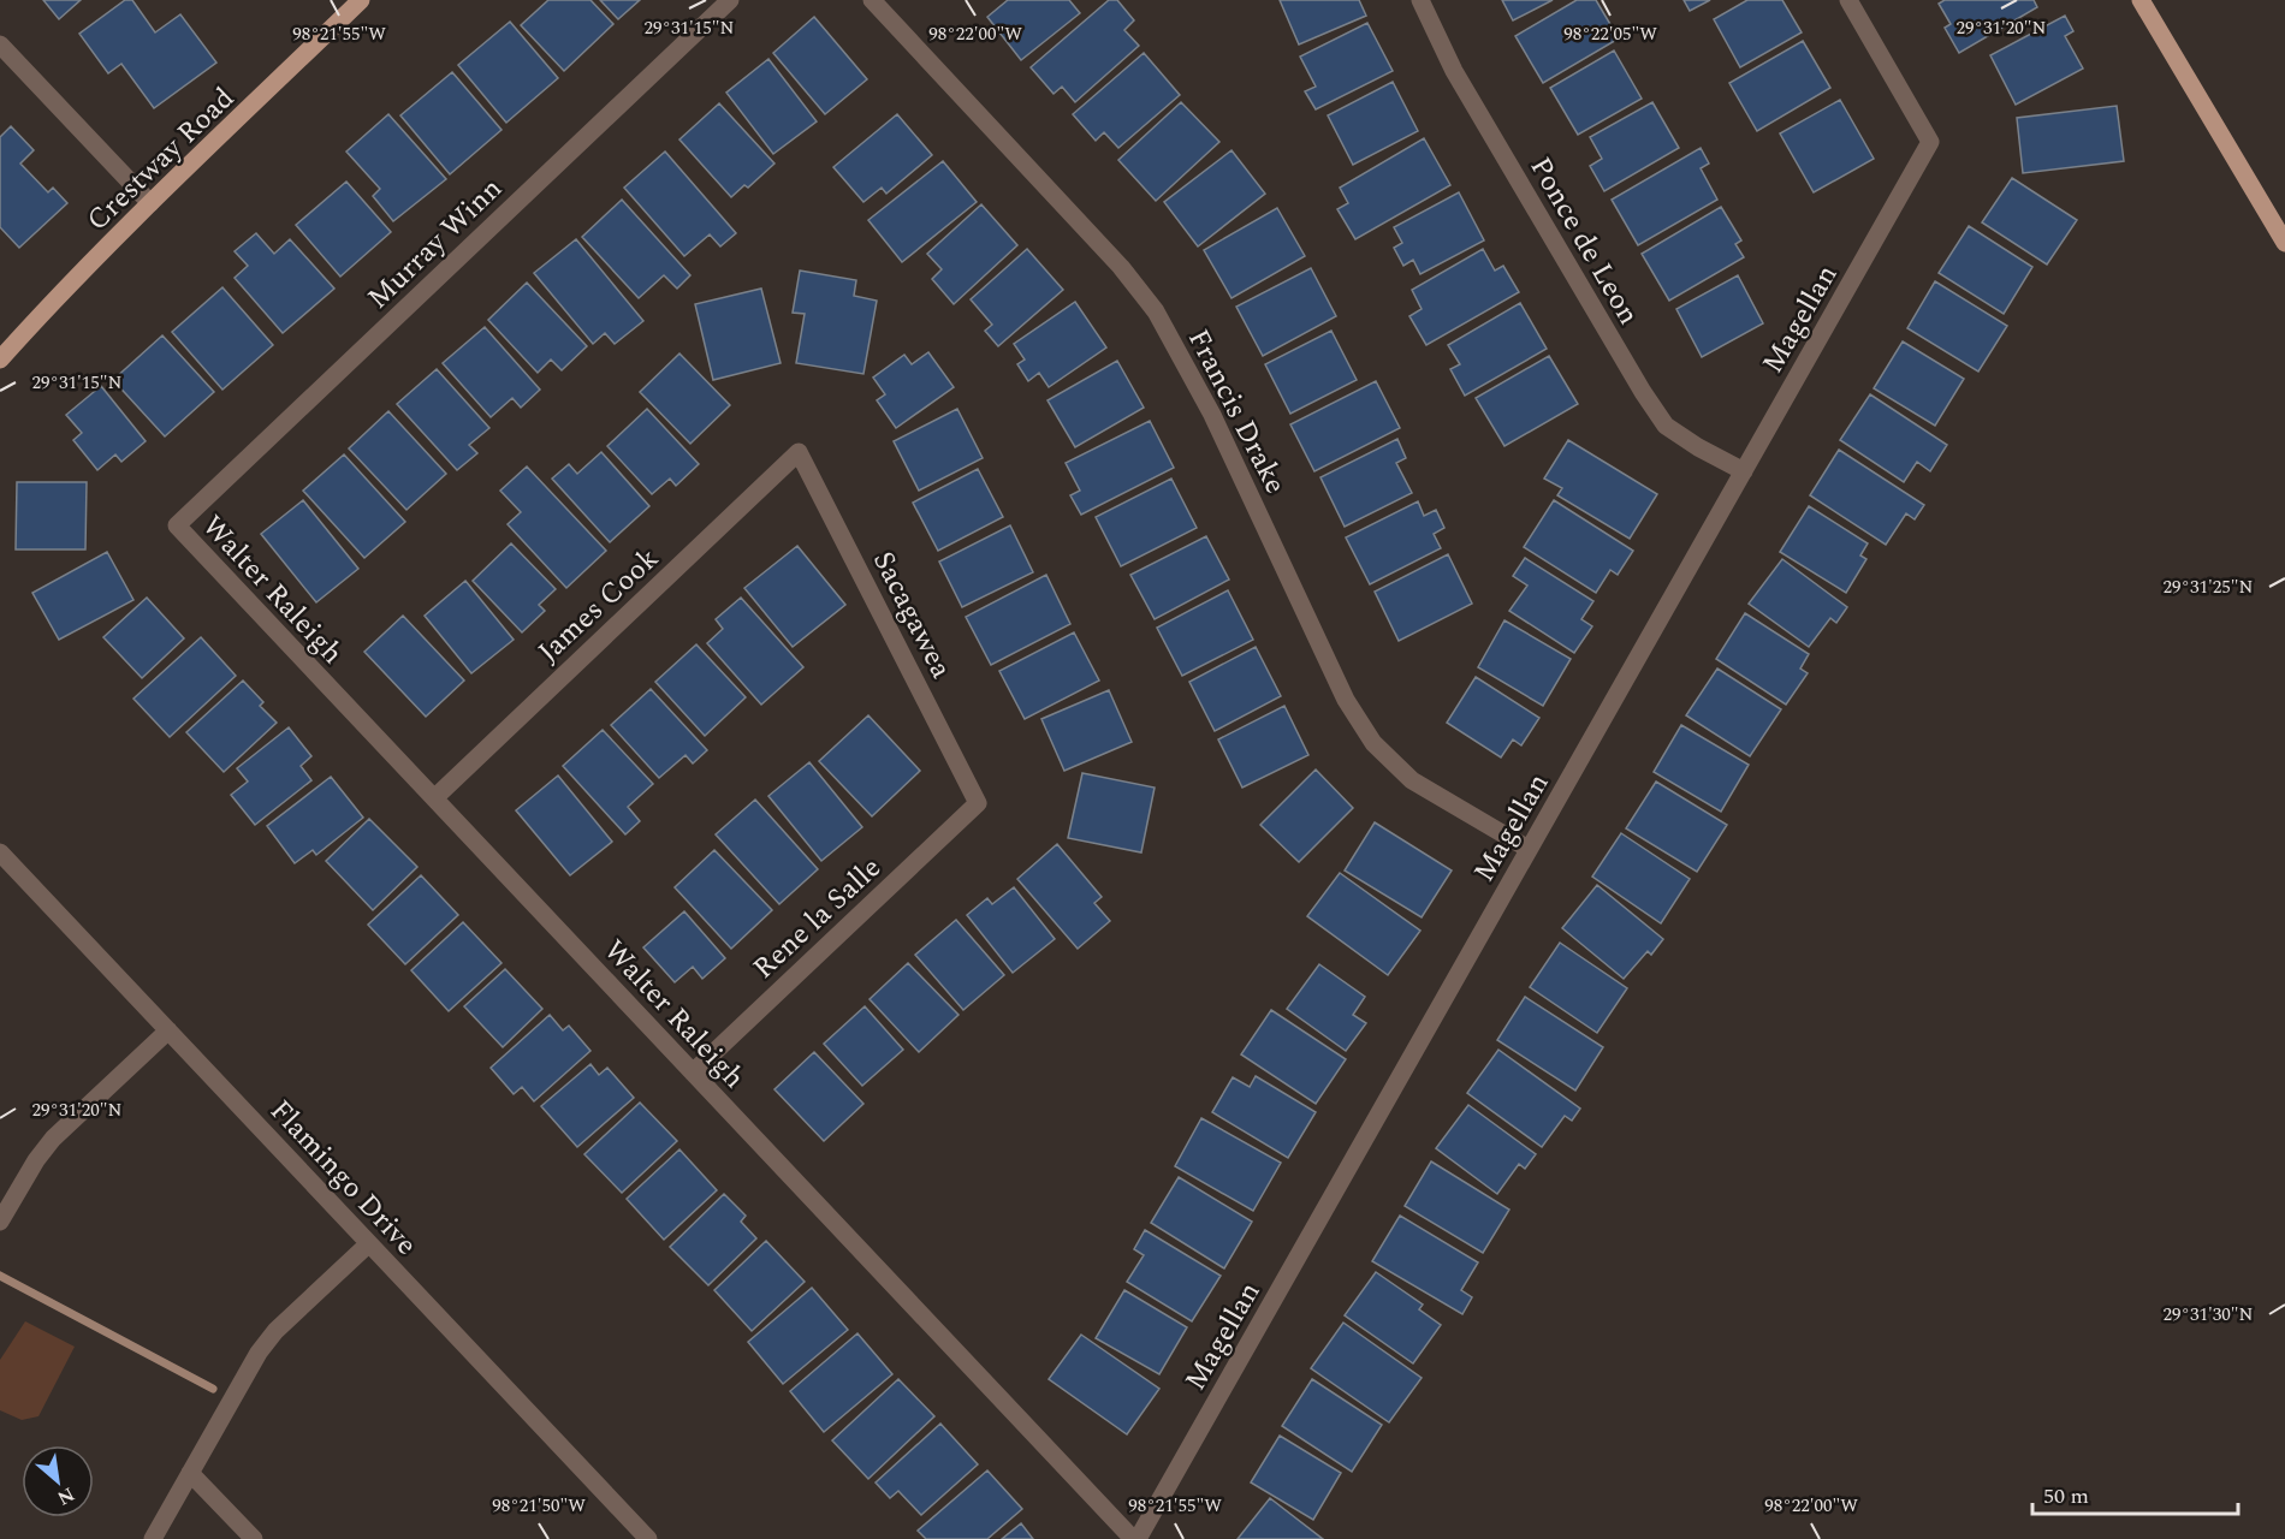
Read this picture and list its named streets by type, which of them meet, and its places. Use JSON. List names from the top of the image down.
{
  "streets": {
    "main road": ["Crestway Road"],
    "street": [
      "Ponce de Leon",
      "Murray Winn",
      "Magellan",
      "Francis Drake",
      "Walter Raleigh",
      "James Cook",
      "Sacagawea",
      "Rene la Salle",
      "Flamingo Drive"
    ]
  },
  "crossings": [
    ["Ponce de Leon", "Magellan"],
    ["Murray Winn", "Walter Raleigh"],
    ["Magellan", "Francis Drake"],
    ["Magellan", "Walter Raleigh"],
    ["Walter Raleigh", "James Cook"],
    ["Walter Raleigh", "Rene la Salle"],
    ["James Cook", "Sacagawea"],
    ["Sacagawea", "Rene la Salle"]
  ],
  "scale_bar": "50 m",
  "north": "bottom right",
  "coordinates": [
    "29°31'15\"N",
    "29°31'20\"N",
    "98°21'55\"W",
    "98°22'00\"W",
    "98°22'05\"W",
    "29°31'25\"N",
    "29°31'30\"N",
    "98°21'50\"W"
  ]
}
